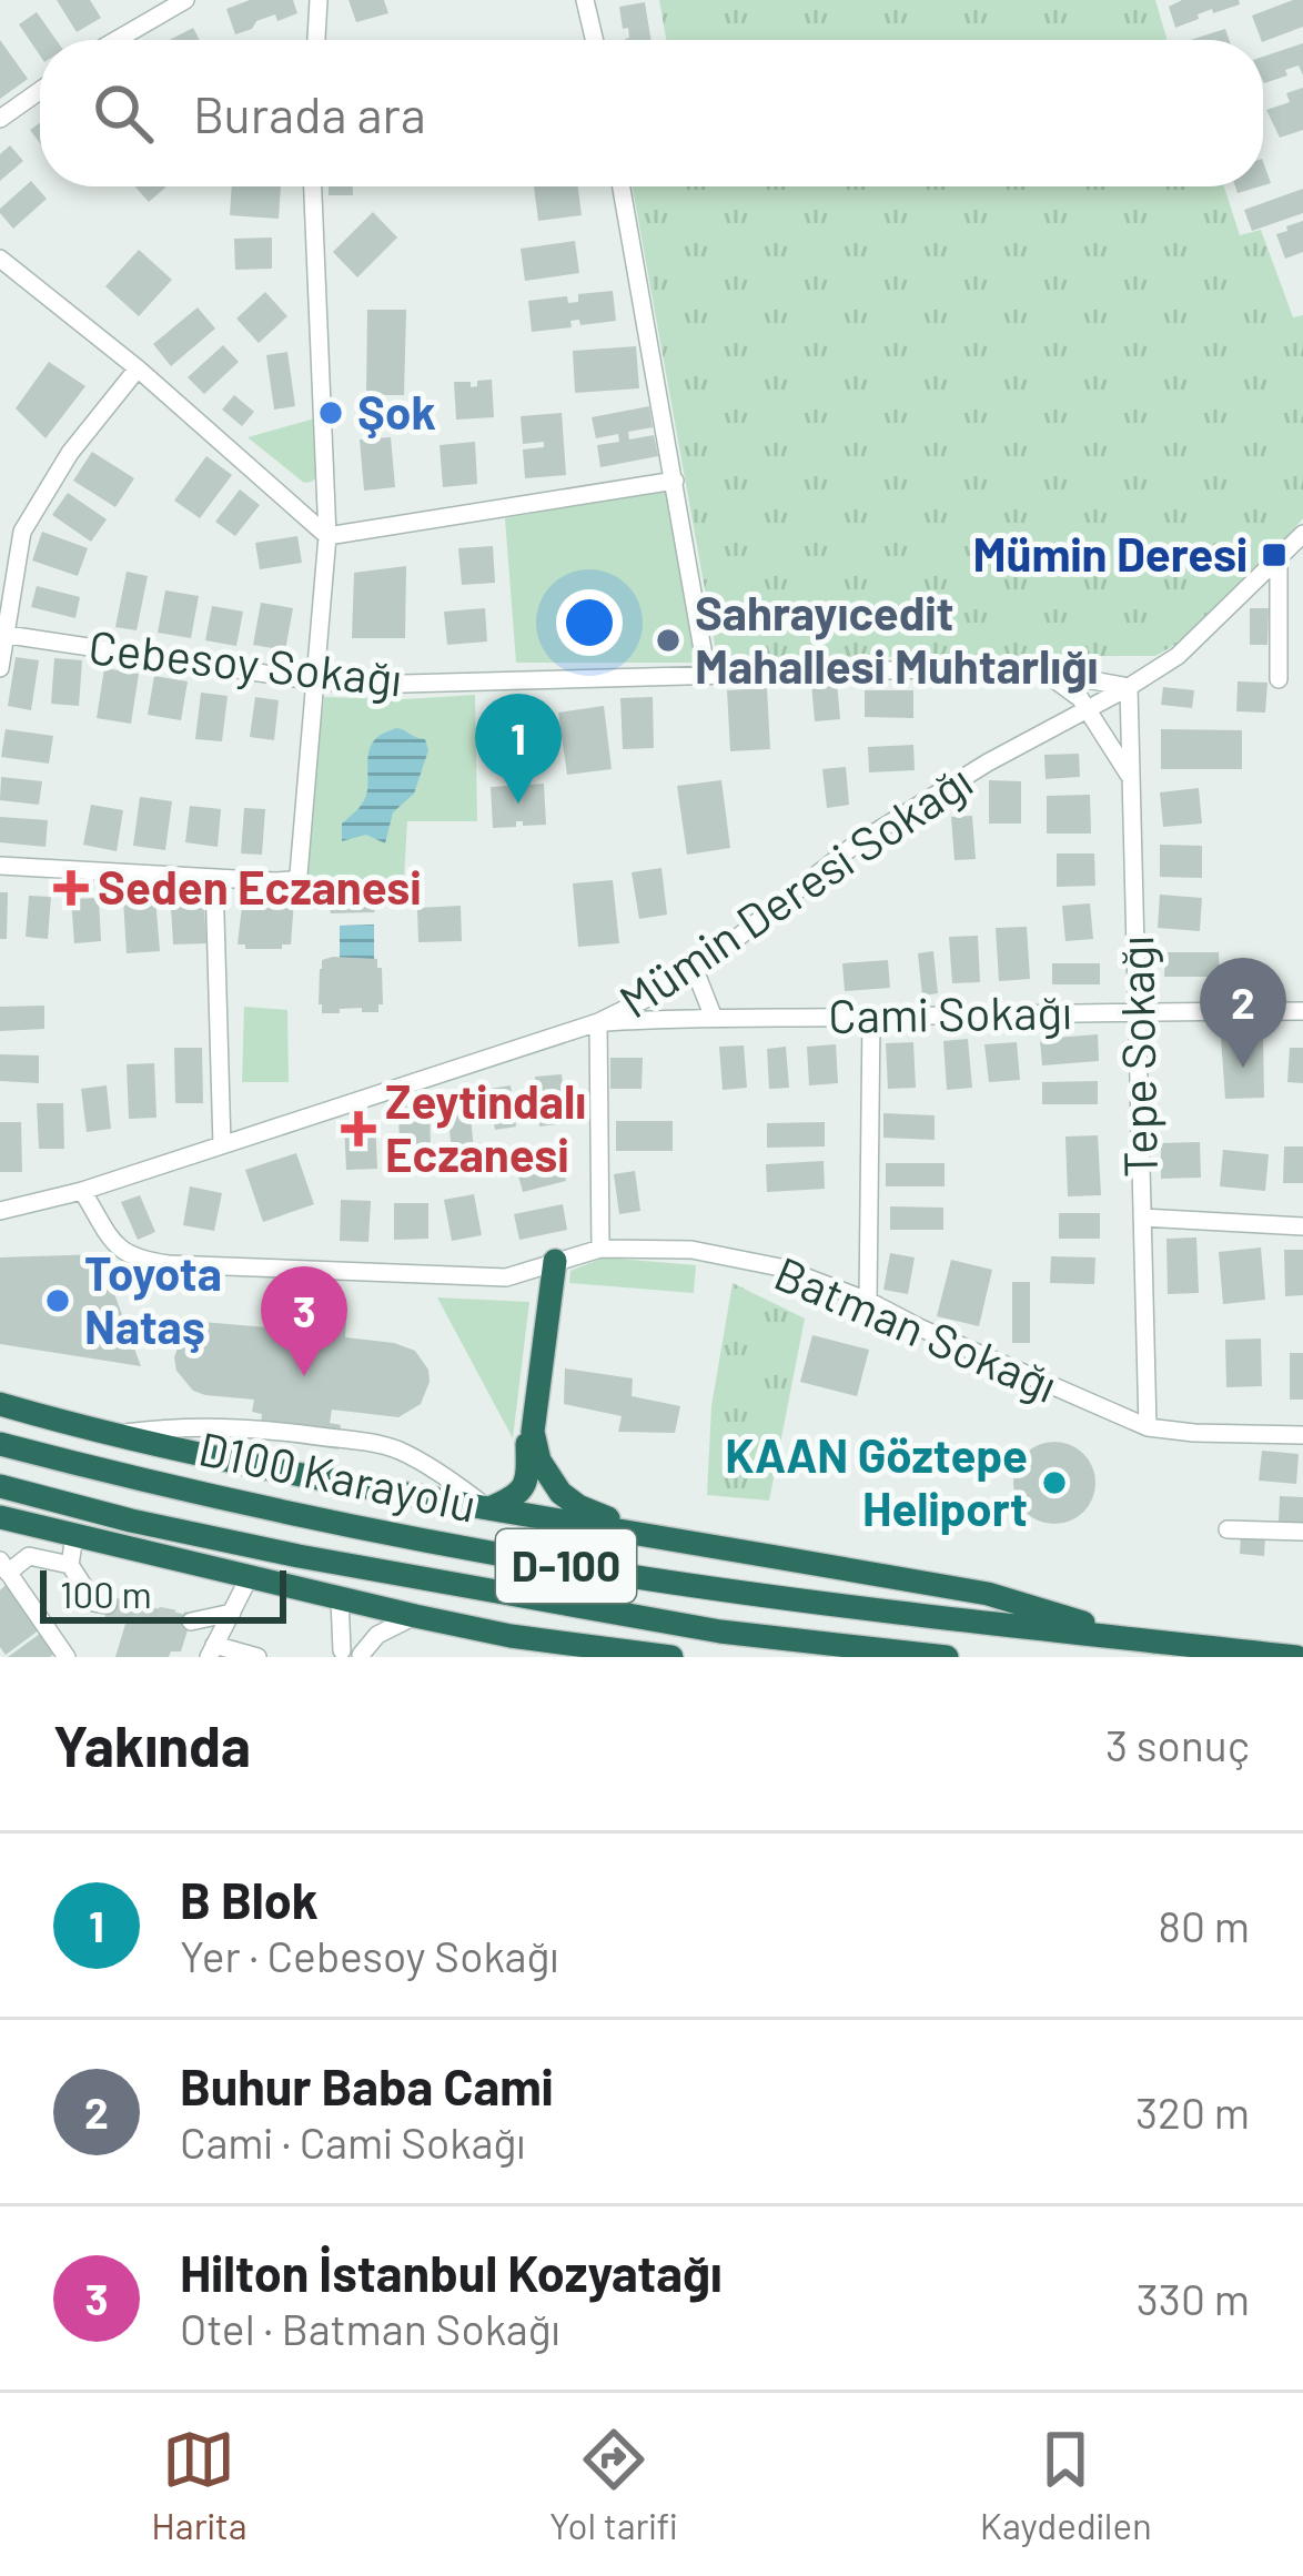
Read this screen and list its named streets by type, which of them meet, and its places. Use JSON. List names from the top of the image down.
{
  "streets": {
    "highway": ["D100 Karayolu", "D-100"],
    "street": [
      "Cebesoy Sokağı",
      "Mümin Deresi Sokağı",
      "Cami Sokağı",
      "Tepe Sokağı",
      "Batman Sokağı"
    ]
  },
  "crossings": [
    ["Cebesoy Sokağı", "Mümin Deresi Sokağı"],
    ["Cebesoy Sokağı", "Tepe Sokağı"],
    ["Mümin Deresi Sokağı", "Cami Sokağı"],
    ["Mümin Deresi Sokağı", "Tepe Sokağı"],
    ["Mümin Deresi Sokağı", "Batman Sokağı"],
    ["Cami Sokağı", "Tepe Sokağı"],
    ["Tepe Sokağı", "Batman Sokağı"]
  ],
  "places": {
    "other": [
      "Şok",
      "Sahrayıcedit Mahallesi Muhtarlığı",
      "Toyota Nataş",
      "KAAN Göztepe Heliport"
    ],
    "transit": ["Mümin Deresi"],
    "health": ["Seden Eczanesi", "Zeytindalı Eczanesi"]
  },
  "scale_bar": "100 m",
  "page": {
    "search": "Burada ara",
    "pins": ["1", "2", "3"],
    "scale": "100 m",
    "heading": ["Yakında", "3 sonuç"],
    "list": [
      {
        "mark": "1",
        "name": "B Blok",
        "note": "Yer · Cebesoy Sokağı",
        "value": "80 m"
      },
      {
        "mark": "2",
        "name": "Buhur Baba Cami",
        "note": "Cami · Cami Sokağı",
        "value": "320 m"
      },
      {
        "mark": "3",
        "name": "Hilton İstanbul Kozyatağı",
        "note": "Otel · Batman Sokağı",
        "value": "330 m"
      }
    ],
    "nav": ["Harita", "Yol tarifi", "Kaydedilen"]
  }
}
